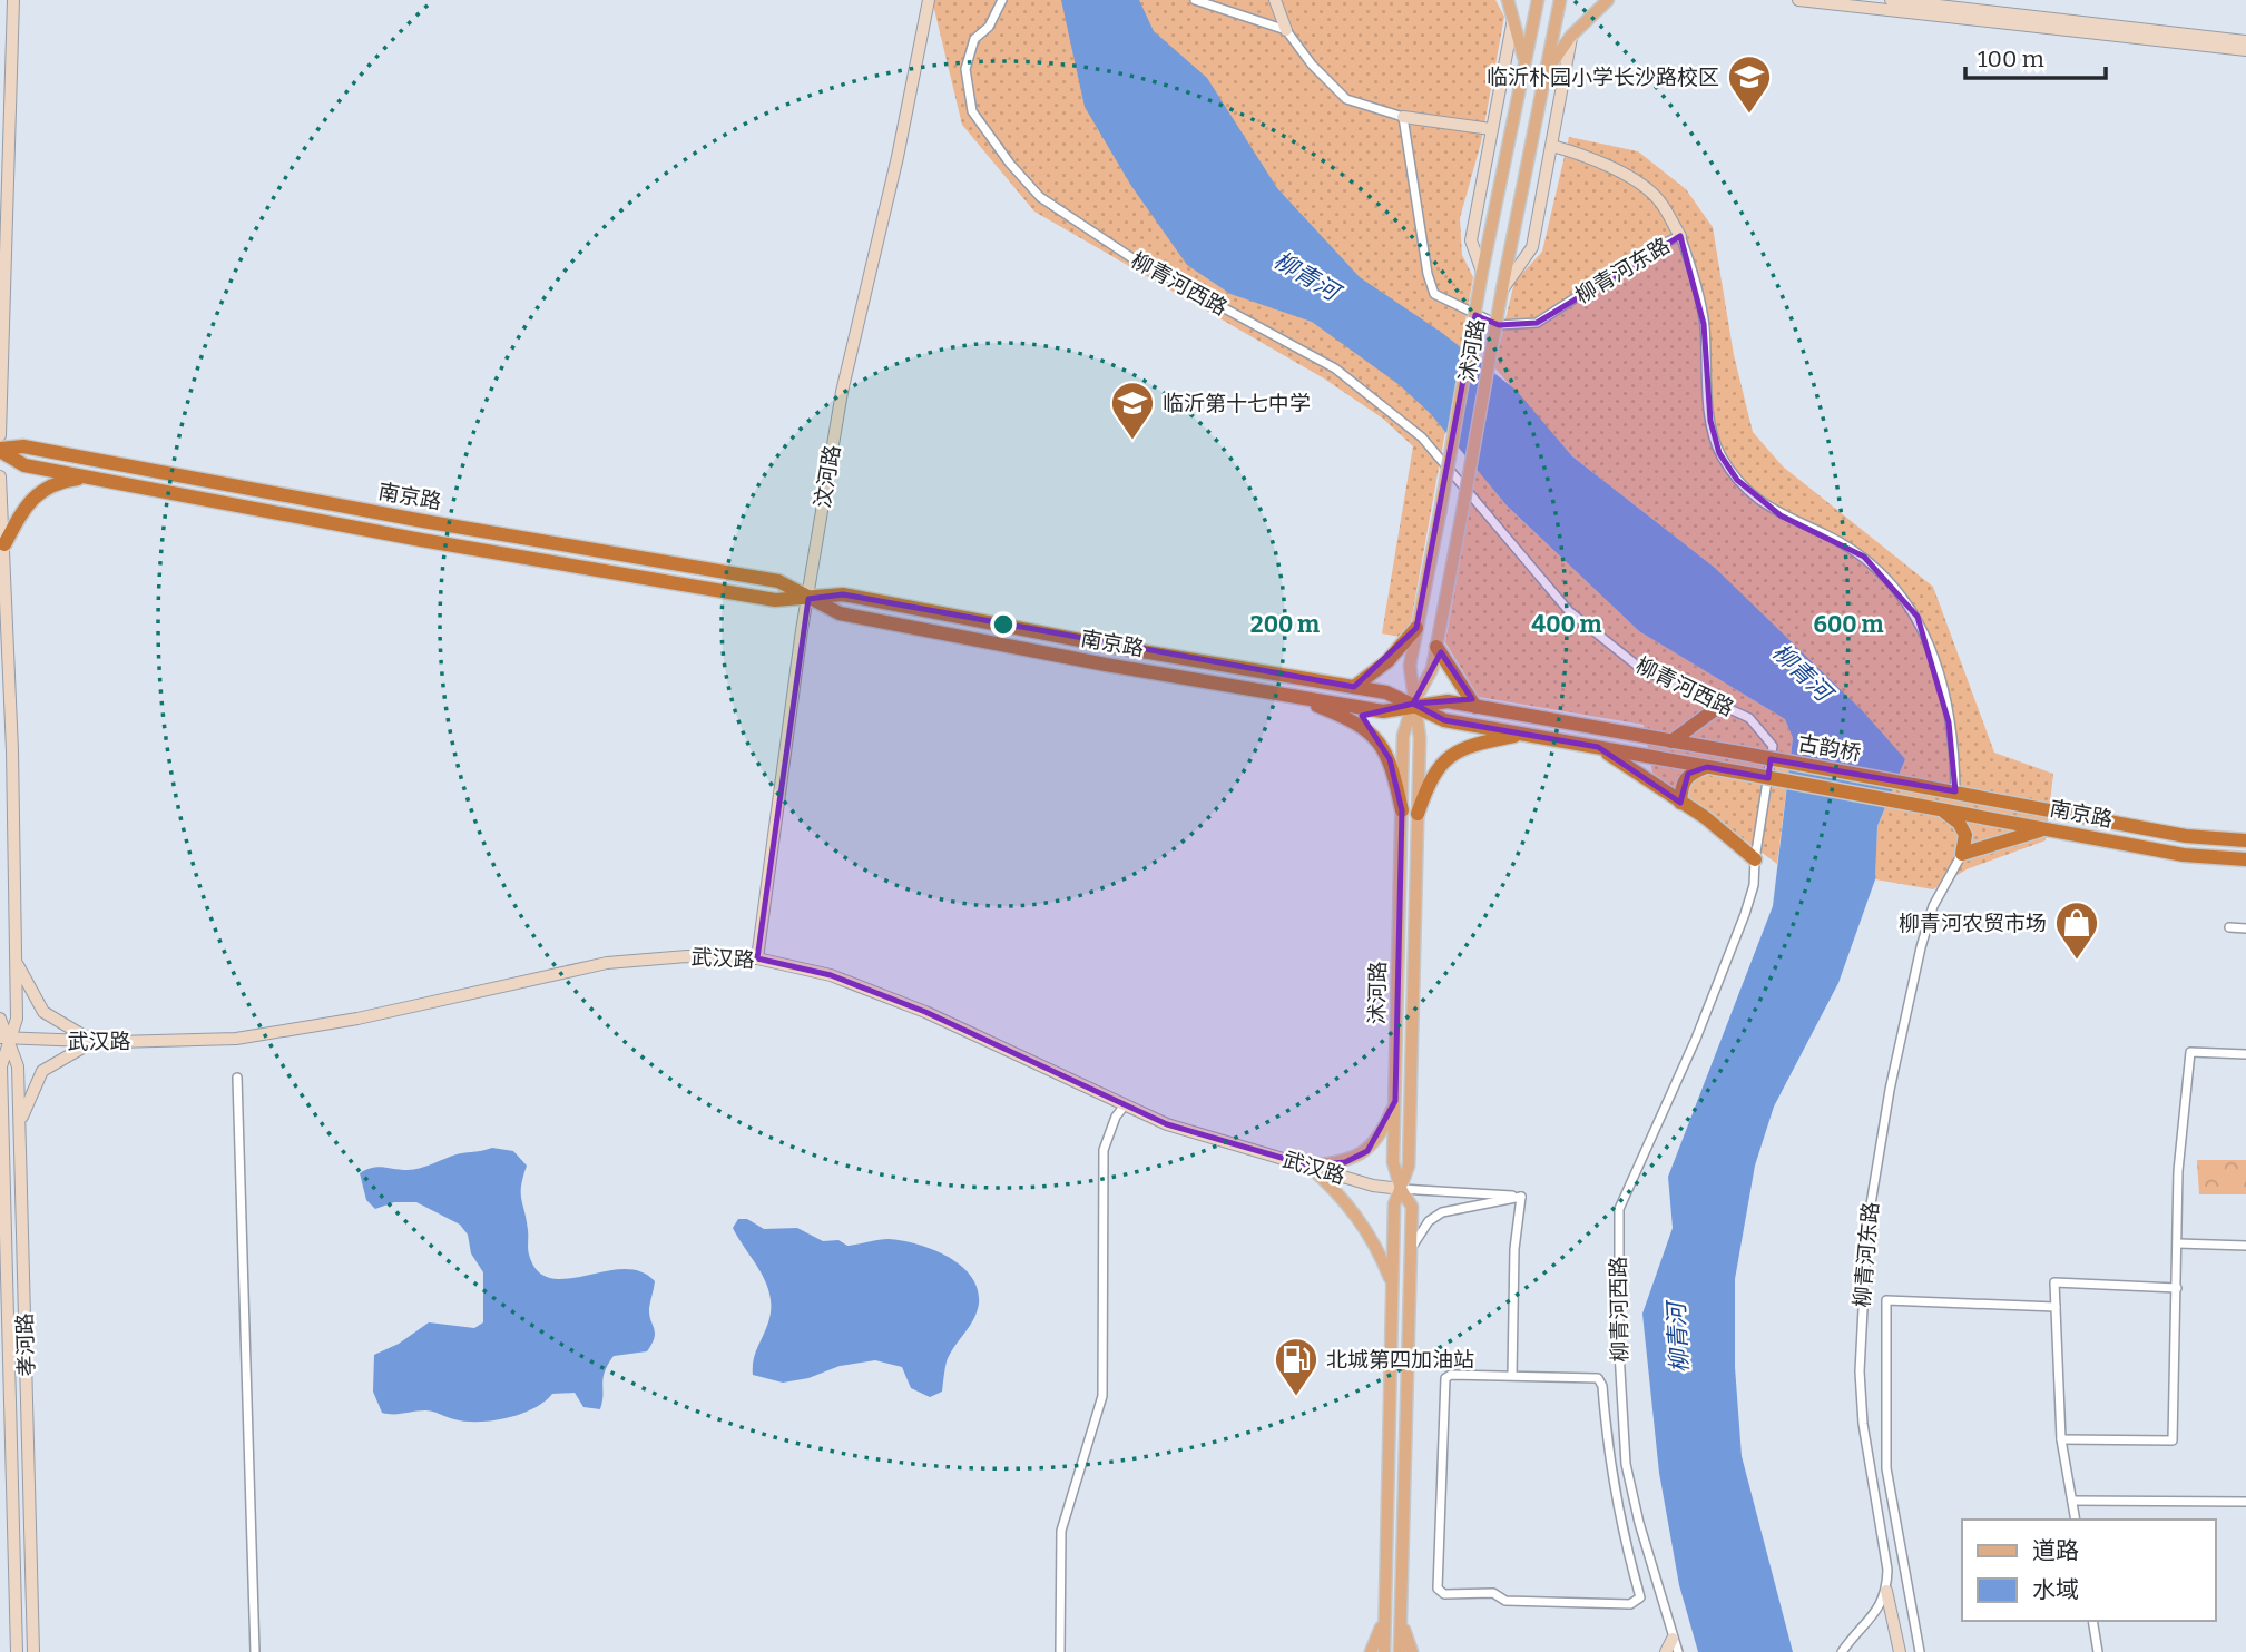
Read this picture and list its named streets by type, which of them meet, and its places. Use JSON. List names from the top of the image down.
{
  "streets": {
    "highway": ["南京路", "古韵桥"],
    "main road": [
      "沭河路",
      "汶河路",
      "武汉路",
      "孝河路"
    ],
    "street": ["柳青河东路", "柳青河西路"]
  },
  "crossings": [
    ["柳青河东路", "南京路"],
    ["沭河路", "南京路"],
    ["沭河路", "武汉路"],
    ["汶河路", "南京路"],
    ["汶河路", "武汉路"],
    ["南京路", "古韵桥"],
    ["武汉路", "孝河路"]
  ],
  "water": ["柳青河"],
  "places": {
    "school or university": ["临沂朴园小学长沙路校区", "临沂第十七中学"],
    "shop": ["柳青河农贸市场"],
    "fuel station": ["北城第四加油站"]
  },
  "legend": ["道路", "水域"],
  "scale_bar": "100 m",
  "rings": ["200 m", "400 m", "600 m"]
}
